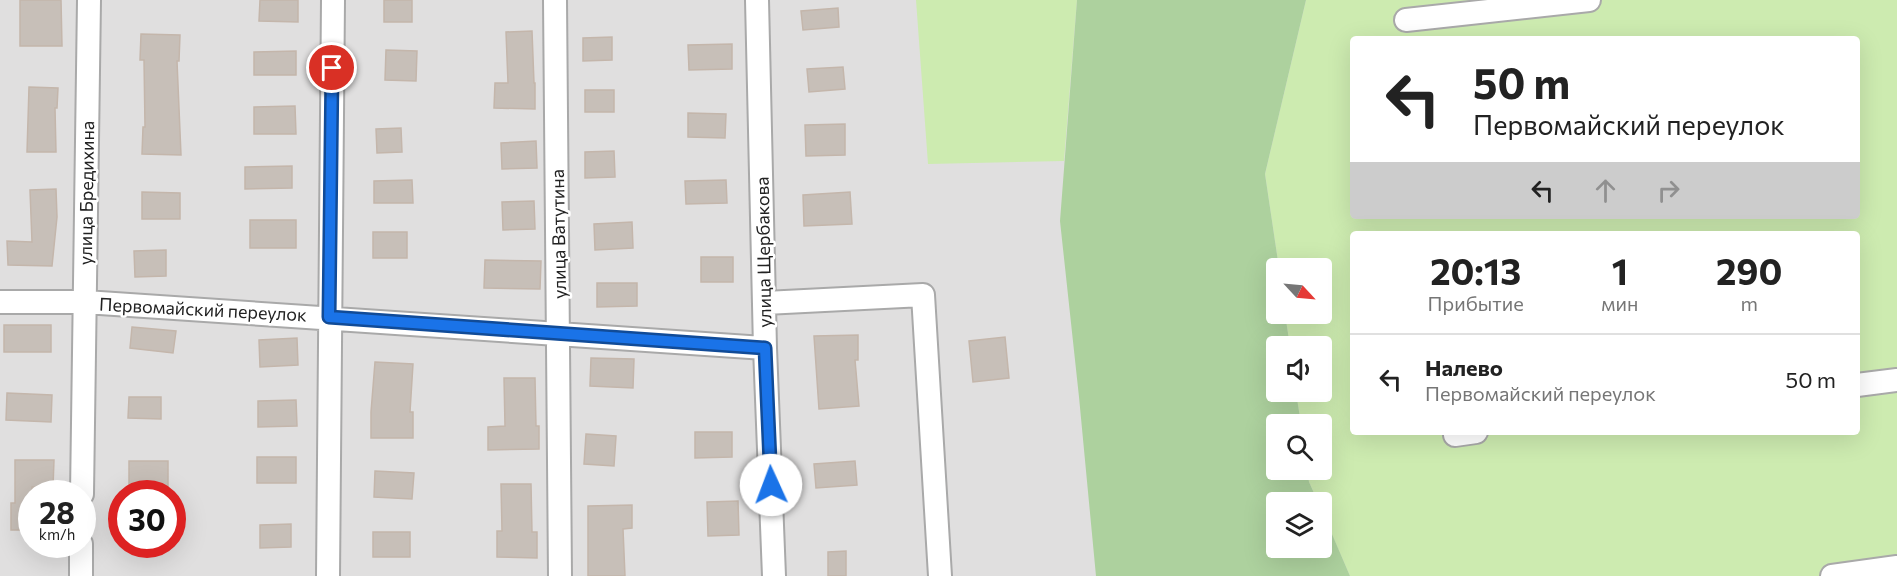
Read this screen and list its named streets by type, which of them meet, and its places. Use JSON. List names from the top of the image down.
{
  "streets": {
    "street": [
      "улица Бредихина",
      "улица Ватутина",
      "улица Щербакова",
      "Первомайский переулок"
    ]
  },
  "crossings": [
    ["улица Бредихина", "Первомайский переулок"],
    ["улица Ватутина", "Первомайский переулок"],
    ["улица Щербакова", "Первомайский переулок"]
  ],
  "north": "bottom right",
  "page": {
    "turn": ["50 m", "Первомайский переулок"],
    "eta": [
      "20:13",
      "Прибытие",
      "1",
      "мин",
      "290",
      "m"
    ],
    "list": [
      {
        "name": "Налево",
        "note": "Первомайский переулок",
        "value": "50 m"
      }
    ],
    "speed": "28 km/h",
    "limit": "30"
  }
}
